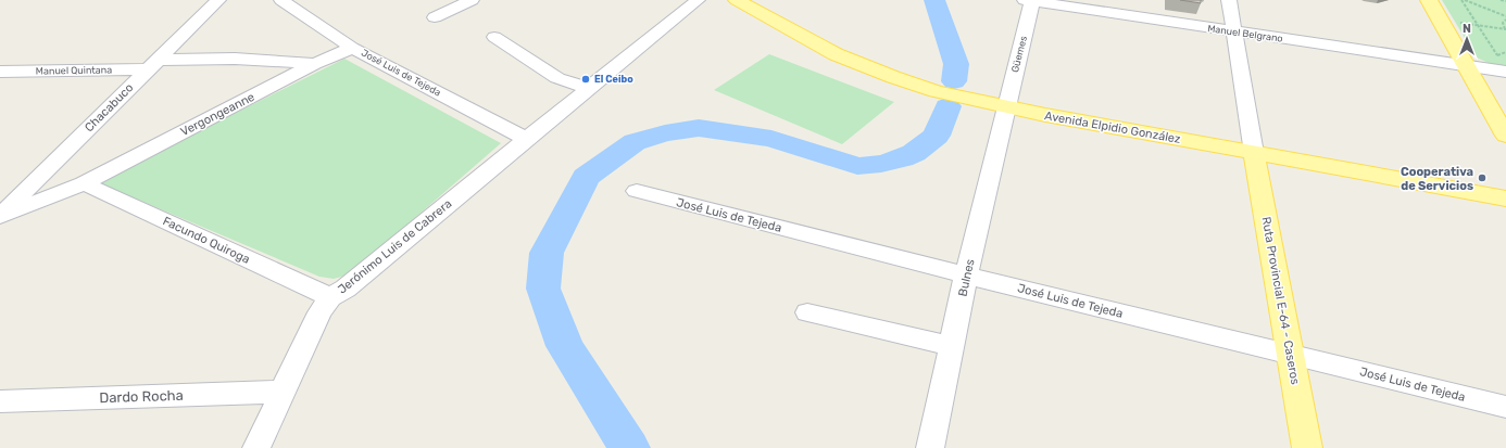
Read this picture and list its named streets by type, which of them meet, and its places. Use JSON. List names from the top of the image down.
{
  "streets": {
    "main road": ["Avenida Elpidio González", "Ruta Provincial E-64 - Caseros"],
    "street": [
      "Manuel Belgrano",
      "Güemes",
      "Manuel Quintana",
      "José Luis de Tejeda",
      "Chacabuco",
      "Vergongeanne",
      "Facundo Quiroga",
      "Jerónimo Luis de Cabrera",
      "Bulnes",
      "Dardo Rocha"
    ]
  },
  "crossings": [
    ["Manuel Belgrano", "Güemes"],
    ["Güemes", "Avenida Elpidio González"],
    ["Güemes", "Bulnes"],
    ["Manuel Quintana", "Chacabuco"],
    ["Manuel Quintana", "Vergongeanne"],
    ["José Luis de Tejeda", "Vergongeanne"],
    ["José Luis de Tejeda", "Jerónimo Luis de Cabrera"],
    ["José Luis de Tejeda", "Bulnes"],
    ["José Luis de Tejeda", "Ruta Provincial E-64 - Caseros"],
    ["Chacabuco", "Vergongeanne"],
    ["Vergongeanne", "Facundo Quiroga"],
    ["Avenida Elpidio González", "Bulnes"],
    ["Avenida Elpidio González", "Ruta Provincial E-64 - Caseros"],
    ["Facundo Quiroga", "Jerónimo Luis de Cabrera"],
    ["Jerónimo Luis de Cabrera", "Dardo Rocha"]
  ],
  "places": ["El Ceibo", "Cooperativa de Servicios"],
  "north": "top"
}
